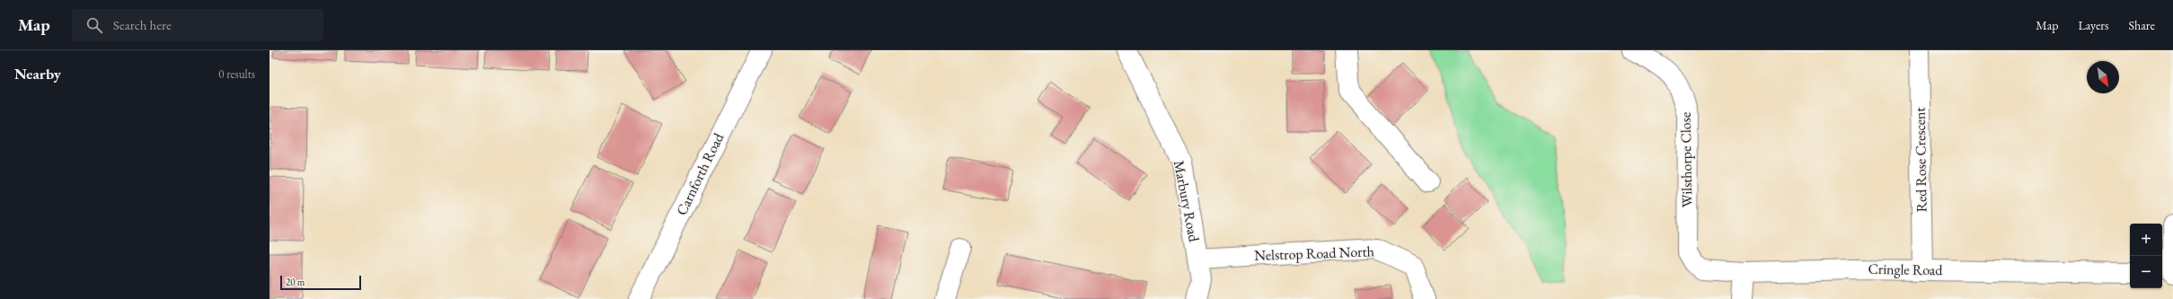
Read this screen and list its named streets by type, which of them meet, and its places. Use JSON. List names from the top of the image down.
{
  "streets": {
    "street": [
      "Wilsthorpe Close",
      "Red Rose Crescent",
      "Carnforth Road",
      "Marbury Road",
      "Nelstrop Road North",
      "Cringle Road"
    ]
  },
  "crossings": [
    ["Wilsthorpe Close", "Cringle Road"],
    ["Red Rose Crescent", "Cringle Road"],
    ["Marbury Road", "Nelstrop Road North"]
  ],
  "scale_bar": "20 m",
  "north": "bottom right",
  "page": {
    "header": "Map",
    "search": "Search here",
    "nav": ["Map", "Layers", "Share"],
    "heading": ["Nearby", "0 results"],
    "map_buttons": ["+", "−"],
    "scale": "20 m"
  }
}
